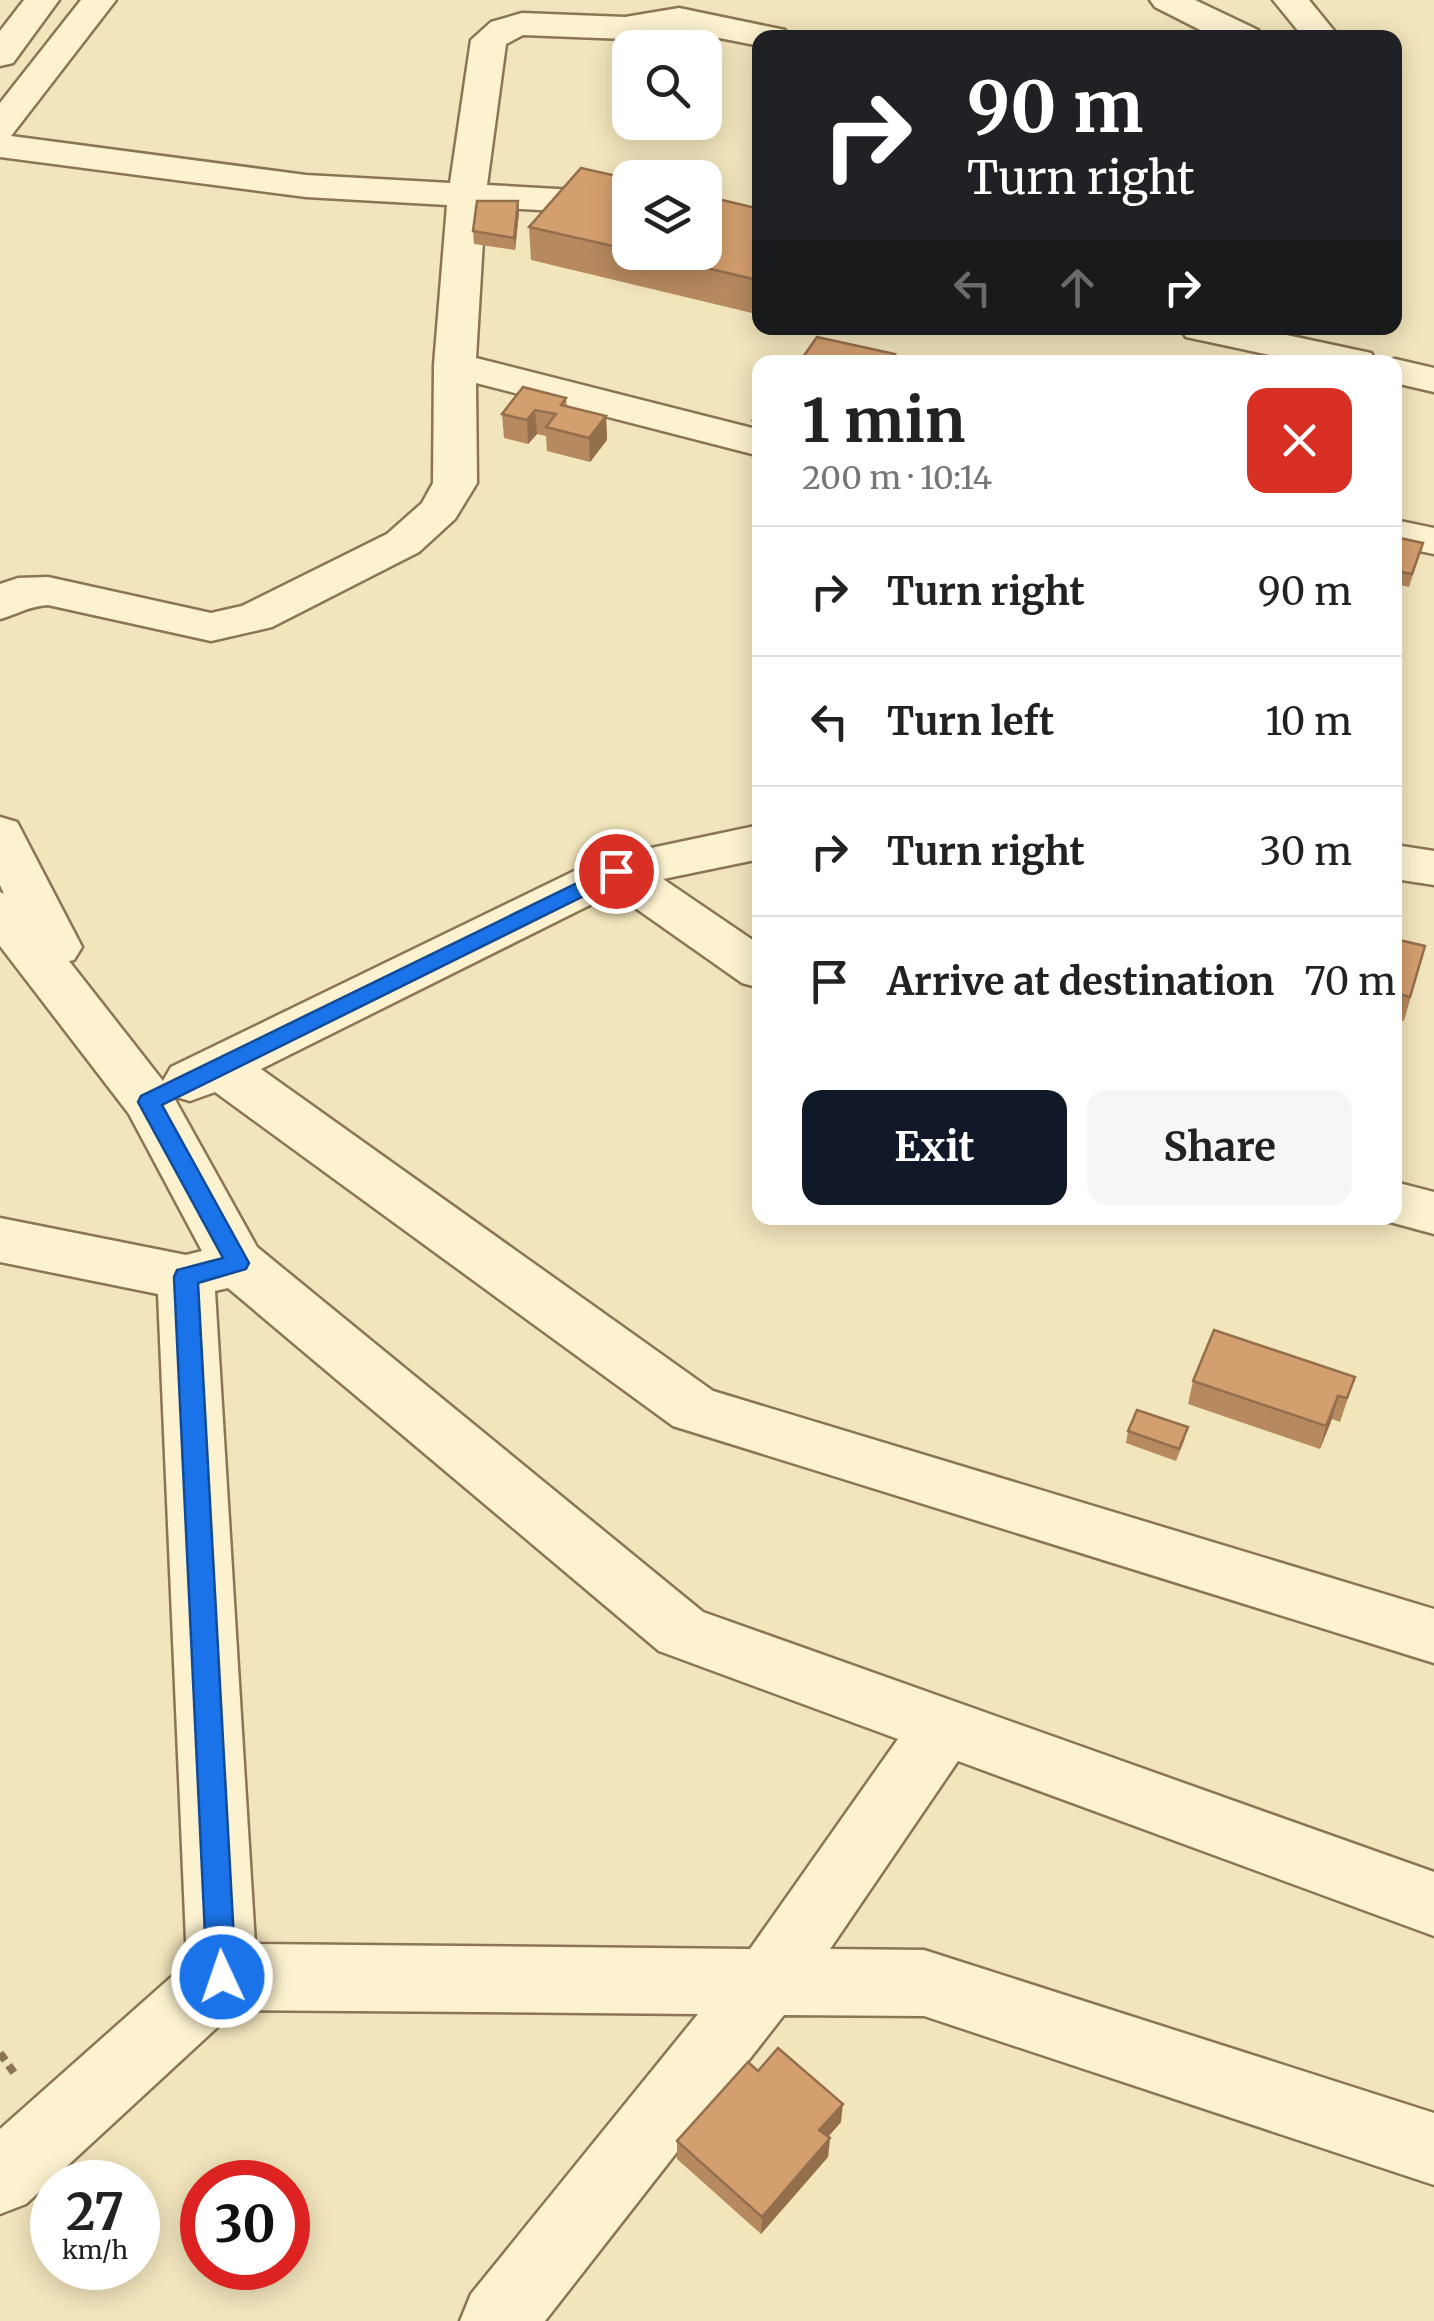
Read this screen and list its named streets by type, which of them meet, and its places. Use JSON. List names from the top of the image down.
{
  "page": {
    "turn": ["90 m", "Turn right"],
    "heading": ["1 min", "200 m · 10:14"],
    "list": [
      {
        "name": "Turn right",
        "value": "90 m"
      },
      {
        "name": "Turn left",
        "value": "10 m"
      },
      {
        "name": "Turn right",
        "value": "30 m"
      },
      {
        "name": "Arrive at destination",
        "value": "70 m"
      }
    ],
    "buttons": ["Exit", "Share"],
    "speed": "27 km/h",
    "limit": "30"
  }
}
